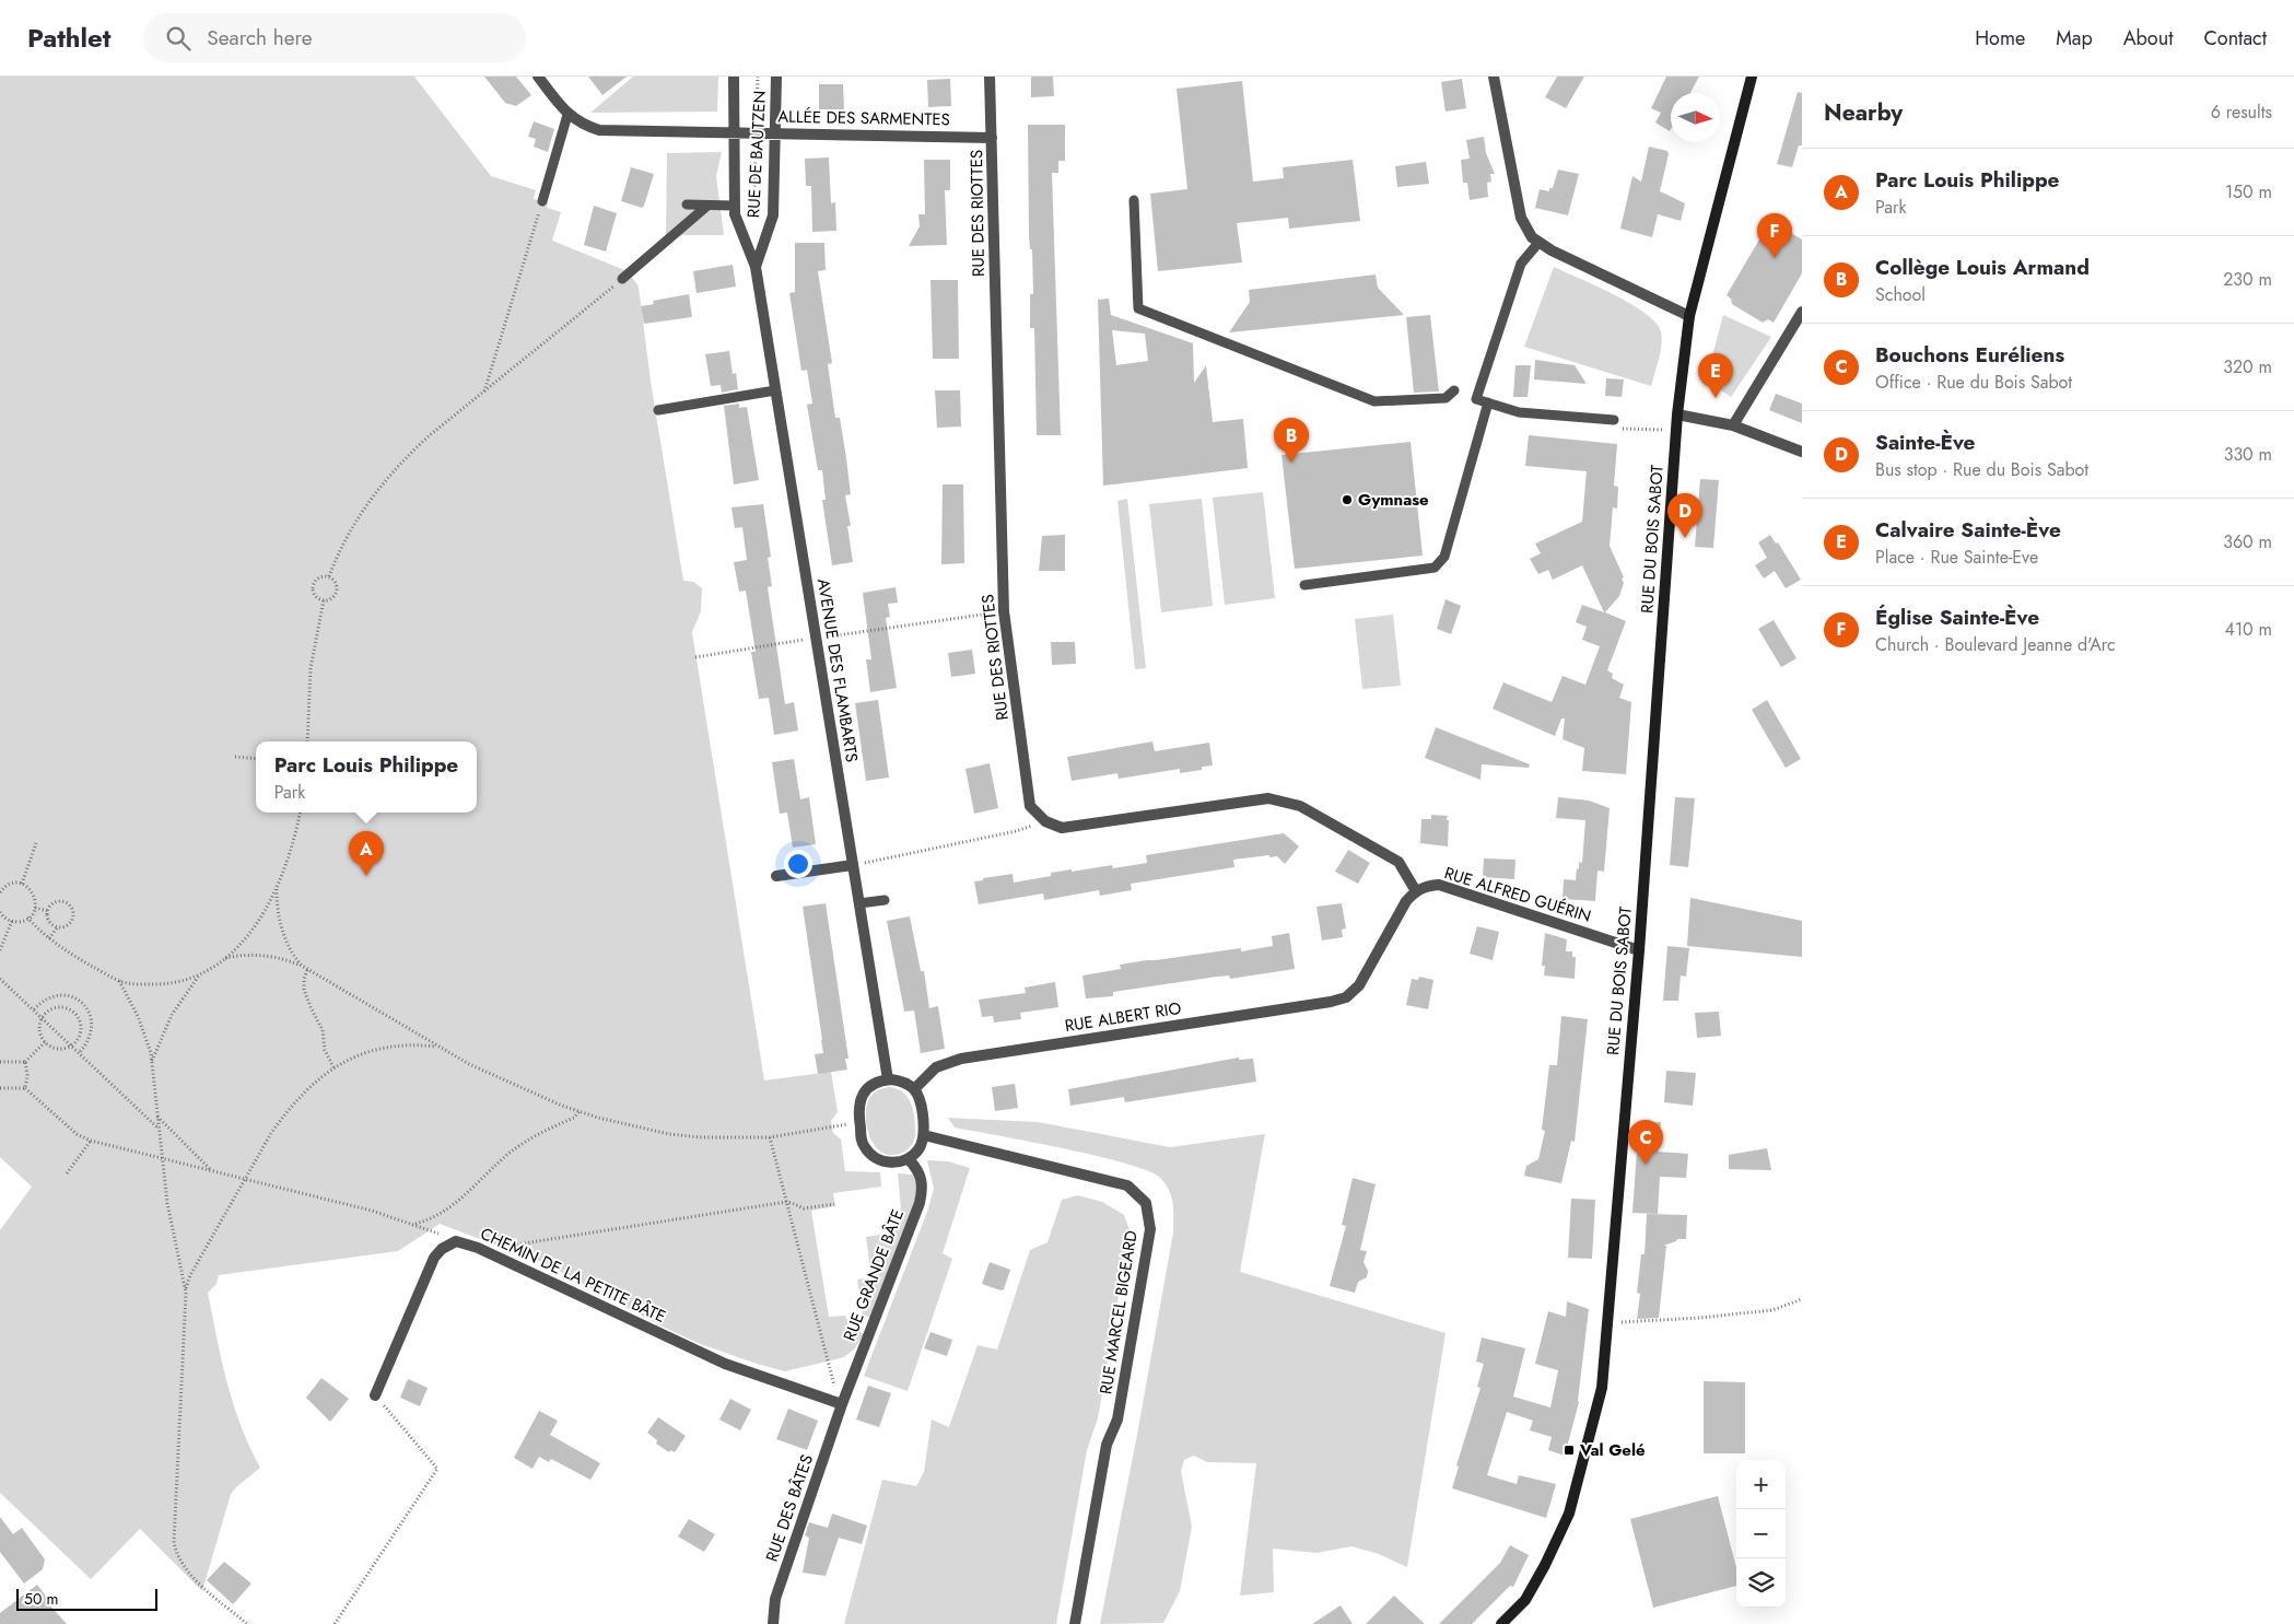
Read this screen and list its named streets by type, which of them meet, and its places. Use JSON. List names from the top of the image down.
{
  "streets": {
    "main road": ["RUE DU BOIS SABOT"],
    "street": [
      "ALLÉE DES SARMENTES",
      "RUE DE BAUTZEN",
      "RUE DES RIOTTES",
      "AVENUE DES FLAMBARTS",
      "RUE ALFRED GUÉRIN",
      "RUE ALBERT RIO",
      "CHEMIN DE LA PETITE BÂTE",
      "RUE GRANDE BÂTE",
      "RUE MARCEL BIGEARD",
      "RUE DES BÂTES"
    ]
  },
  "crossings": [
    ["ALLÉE DES SARMENTES", "RUE DE BAUTZEN"],
    ["ALLÉE DES SARMENTES", "RUE DES RIOTTES"],
    ["RUE DE BAUTZEN", "AVENUE DES FLAMBARTS"],
    ["RUE DU BOIS SABOT", "RUE ALFRED GUÉRIN"],
    ["AVENUE DES FLAMBARTS", "RUE ALBERT RIO"],
    ["AVENUE DES FLAMBARTS", "RUE GRANDE BÂTE"],
    ["AVENUE DES FLAMBARTS", "RUE MARCEL BIGEARD"],
    ["RUE ALFRED GUÉRIN", "RUE ALBERT RIO"],
    ["RUE ALBERT RIO", "RUE GRANDE BÂTE"],
    ["RUE ALBERT RIO", "RUE MARCEL BIGEARD"],
    ["CHEMIN DE LA PETITE BÂTE", "RUE GRANDE BÂTE"],
    ["CHEMIN DE LA PETITE BÂTE", "RUE DES BÂTES"],
    ["RUE GRANDE BÂTE", "RUE MARCEL BIGEARD"],
    ["RUE GRANDE BÂTE", "RUE DES BÂTES"]
  ],
  "places": {
    "other": ["Gymnase"],
    "transit": ["Val Gelé"]
  },
  "scale_bar": "50 m",
  "north": "right",
  "page": {
    "header": "Pathlet",
    "search": "Search here",
    "nav": [
      "Home",
      "Map",
      "About",
      "Contact"
    ],
    "heading": ["Nearby", "6 results"],
    "list": [
      {
        "mark": "A",
        "name": "Parc Louis Philippe",
        "note": "Park",
        "value": "150 m"
      },
      {
        "mark": "B",
        "name": "Collège Louis Armand",
        "note": "School",
        "value": "230 m"
      },
      {
        "mark": "C",
        "name": "Bouchons Euréliens",
        "note": "Office · Rue du Bois Sabot",
        "value": "320 m"
      },
      {
        "mark": "D",
        "name": "Sainte-Ève",
        "note": "Bus stop · Rue du Bois Sabot",
        "value": "330 m"
      },
      {
        "mark": "E",
        "name": "Calvaire Sainte-Ève",
        "note": "Place · Rue Sainte-Eve",
        "value": "360 m"
      },
      {
        "mark": "F",
        "name": "Église Sainte-Ève",
        "note": "Church · Boulevard Jeanne d'Arc",
        "value": "410 m"
      }
    ],
    "pins": [
      "F",
      "E",
      "B",
      "D",
      "A",
      "C"
    ],
    "popup": ["Parc Louis Philippe", "Park"],
    "map_buttons": ["+", "−"],
    "scale": "50 m"
  }
}
